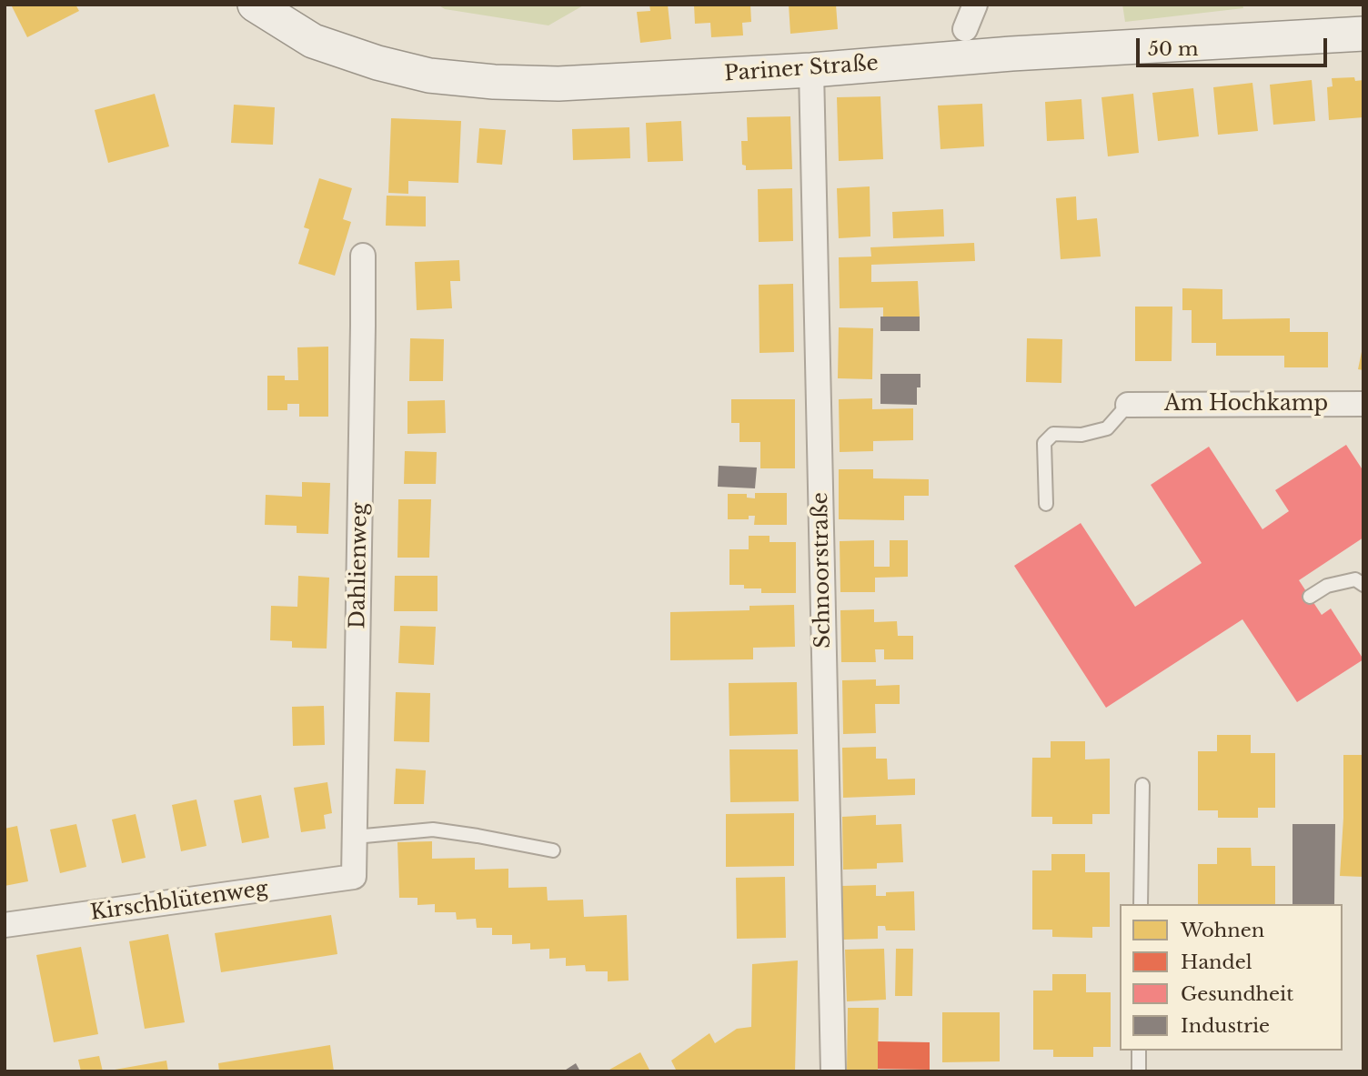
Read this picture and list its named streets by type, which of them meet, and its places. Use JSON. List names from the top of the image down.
{
  "streets": {
    "street": [
      "Pariner Straße",
      "Am Hochkamp",
      "Dahlienweg",
      "Schnoorstraße",
      "Kirschblütenweg"
    ]
  },
  "crossings": [
    ["Pariner Straße", "Schnoorstraße"],
    ["Dahlienweg", "Kirschblütenweg"]
  ],
  "legend": [
    "Wohnen",
    "Handel",
    "Gesundheit",
    "Industrie"
  ],
  "scale_bar": "50 m"
}
